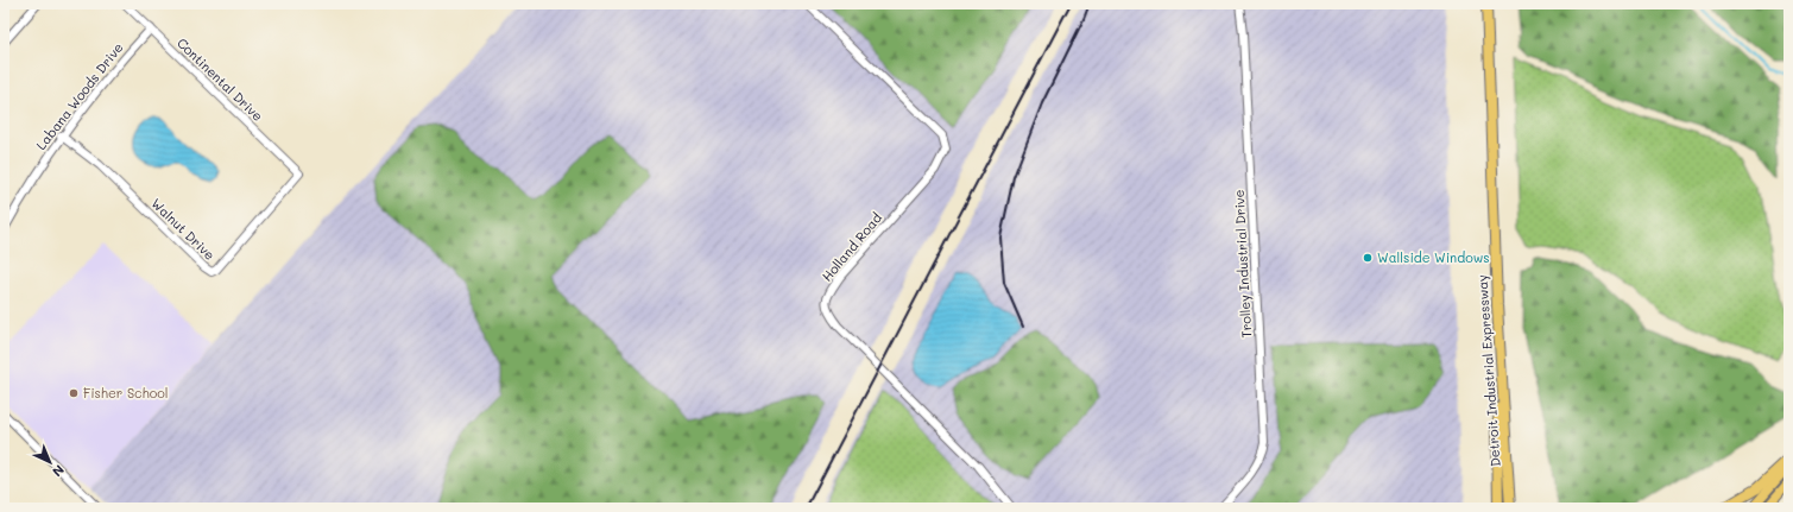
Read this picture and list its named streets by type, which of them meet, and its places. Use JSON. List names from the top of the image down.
{
  "streets": {
    "highway": ["Detroit Industrial Expressway"],
    "street": [
      "Continental Drive",
      "Labana Woods Drive",
      "Walnut Drive",
      "Holland Road",
      "Trolley Industrial Drive"
    ]
  },
  "crossings": [
    ["Continental Drive", "Labana Woods Drive"],
    ["Continental Drive", "Walnut Drive"],
    ["Labana Woods Drive", "Walnut Drive"]
  ],
  "places": ["Wallside Windows", "Fisher School"],
  "north": "bottom right"
}
